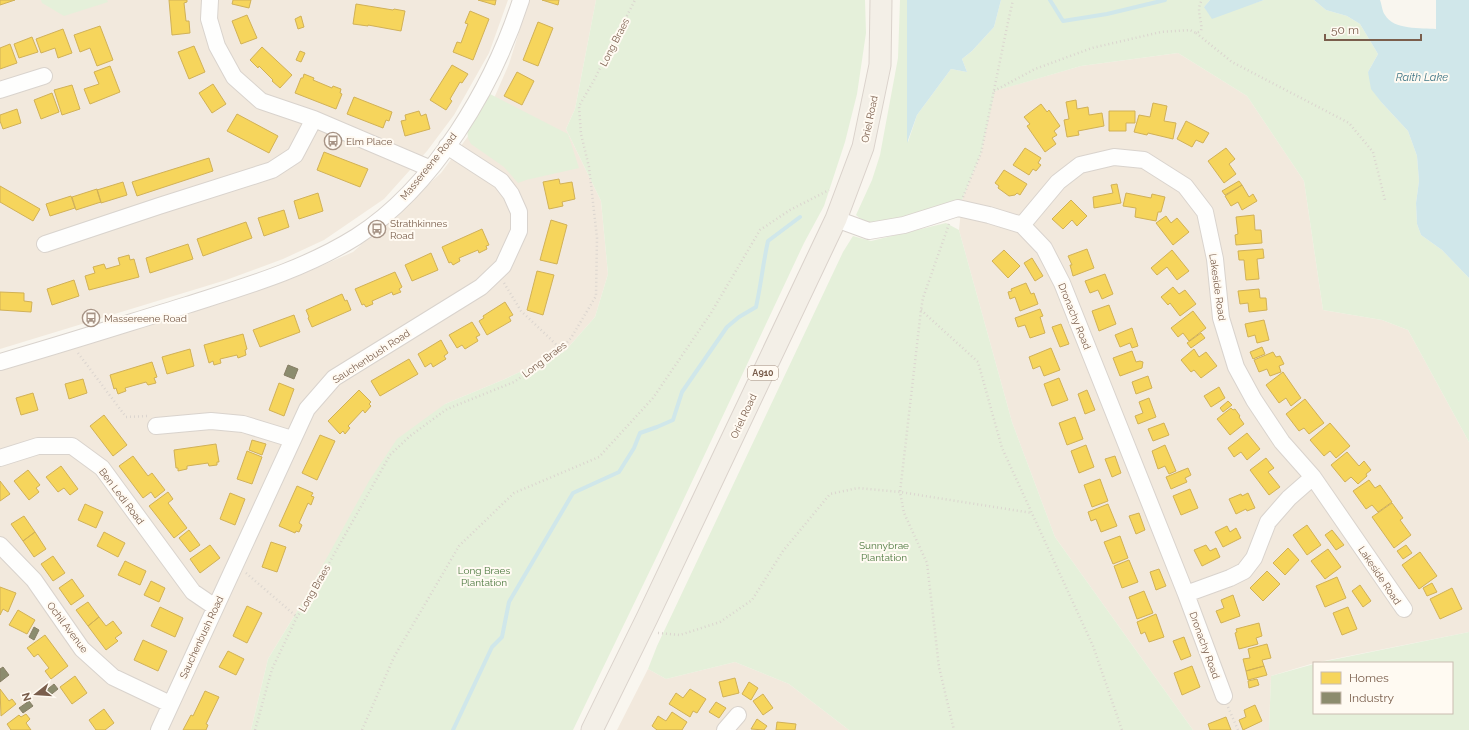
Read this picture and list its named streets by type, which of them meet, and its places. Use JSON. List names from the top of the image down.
{
  "streets": {
    "main road": ["Oriel Road", "A910"],
    "street": [
      "Massereene Road",
      "Lakeside Road",
      "Dronachy Road",
      "Sauchenbush Road",
      "Ben Ledi Road",
      "Ochil Avenue"
    ],
    "path": ["Long Braes"]
  },
  "crossings": [
    ["Massereene Road", "Sauchenbush Road"],
    ["Lakeside Road", "Dronachy Road"],
    ["Sauchenbush Road", "Ben Ledi Road"],
    ["Sauchenbush Road", "Ochil Avenue"]
  ],
  "water": ["Raith Lake"],
  "parks": ["Sunnybrae Plantation", "Long Braes Plantation"],
  "places": {
    "bus stop": ["Elm Place", "Strathkinnes Road", "Massereene Road"]
  },
  "legend": ["Homes", "Industry"],
  "scale_bar": "50 m",
  "north": "left"
}
